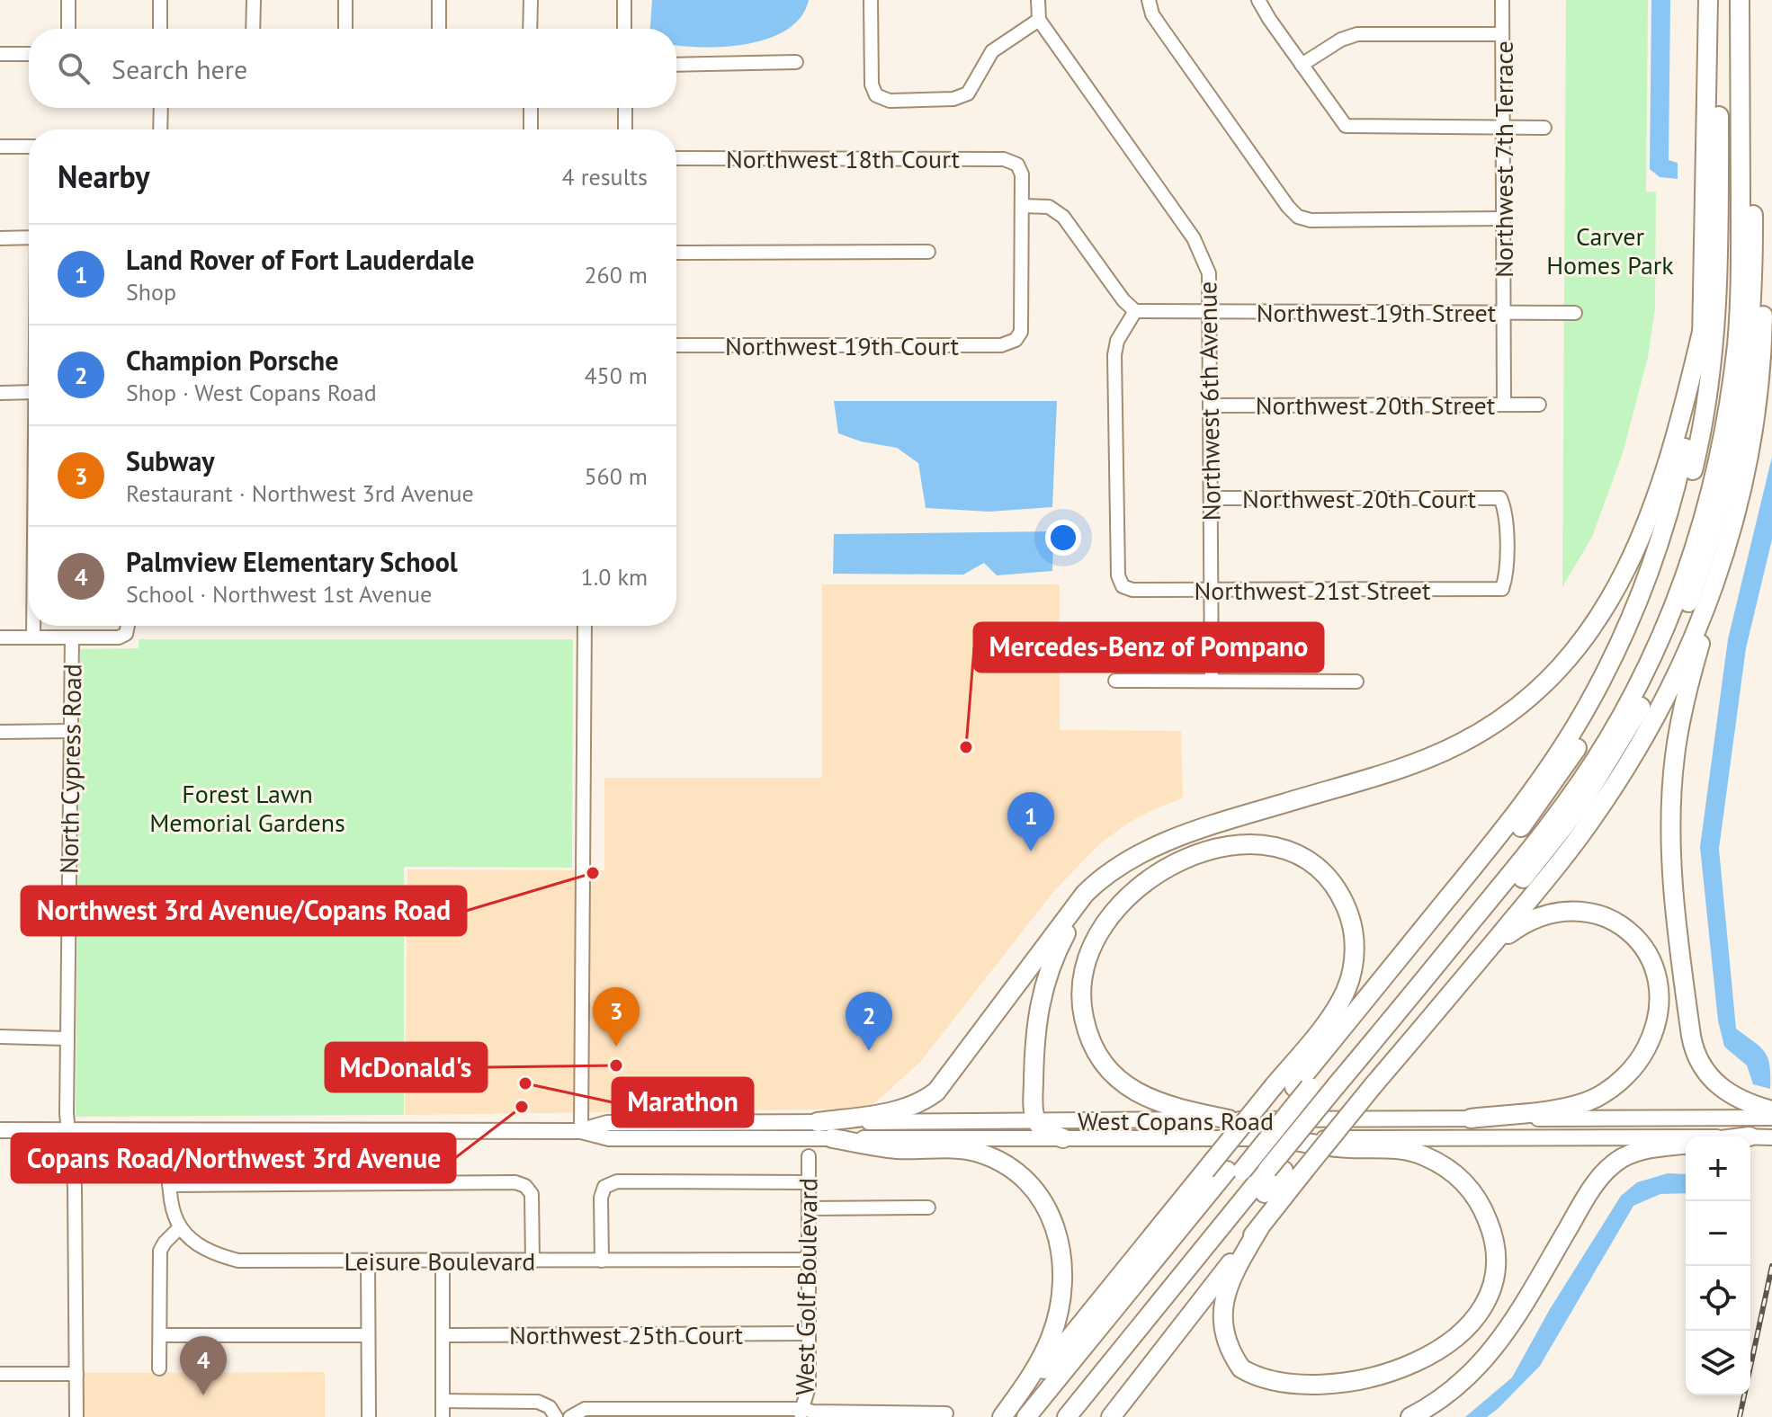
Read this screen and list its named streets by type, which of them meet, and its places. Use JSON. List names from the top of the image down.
{
  "streets": {
    "main road": ["West Copans Road"],
    "street": [
      "Northwest 18th Court",
      "Northwest 7th Terrace",
      "Northwest 19th Street",
      "Northwest 19th Court",
      "Northwest 6th Avenue",
      "Northwest 20th Street",
      "Northwest 20th Court",
      "Northwest 21st Street",
      "North Cypress Road",
      "Leisure Boulevard",
      "West Golf Boulevard",
      "Northwest 25th Court"
    ]
  },
  "crossings": [
    ["Northwest 18th Court", "Northwest 19th Court"],
    ["Northwest 7th Terrace", "Northwest 19th Street"],
    ["Northwest 7th Terrace", "Northwest 20th Street"],
    ["Northwest 19th Street", "Northwest 6th Avenue"],
    ["Northwest 19th Street", "Northwest 21st Street"],
    ["Northwest 6th Avenue", "Northwest 20th Street"],
    ["Northwest 6th Avenue", "Northwest 20th Court"],
    ["Northwest 6th Avenue", "Northwest 21st Street"],
    ["Northwest 20th Court", "Northwest 21st Street"],
    ["North Cypress Road", "West Copans Road"],
    ["Leisure Boulevard", "West Golf Boulevard"],
    ["West Golf Boulevard", "Northwest 25th Court"]
  ],
  "parks": ["Carver Homes Park", "Forest Lawn Memorial Gardens"],
  "places": [
    "Mercedes-Benz of Pompano",
    "Northwest 3rd Avenue/Copans Road",
    "McDonald's",
    "Marathon",
    "Copans Road/Northwest 3rd Avenue"
  ],
  "page": {
    "search": "Search here",
    "heading": ["Nearby", "4 results"],
    "list": [
      {
        "mark": "1",
        "name": "Land Rover of Fort Lauderdale",
        "note": "Shop",
        "value": "260 m"
      },
      {
        "mark": "2",
        "name": "Champion Porsche",
        "note": "Shop · West Copans Road",
        "value": "450 m"
      },
      {
        "mark": "3",
        "name": "Subway",
        "note": "Restaurant · Northwest 3rd Avenue",
        "value": "560 m"
      },
      {
        "mark": "4",
        "name": "Palmview Elementary School",
        "note": "School · Northwest 1st Avenue",
        "value": "1.0 km"
      }
    ],
    "pins": [
      "1",
      "3",
      "2",
      "4"
    ],
    "map_buttons": ["+", "−"]
  }
}
